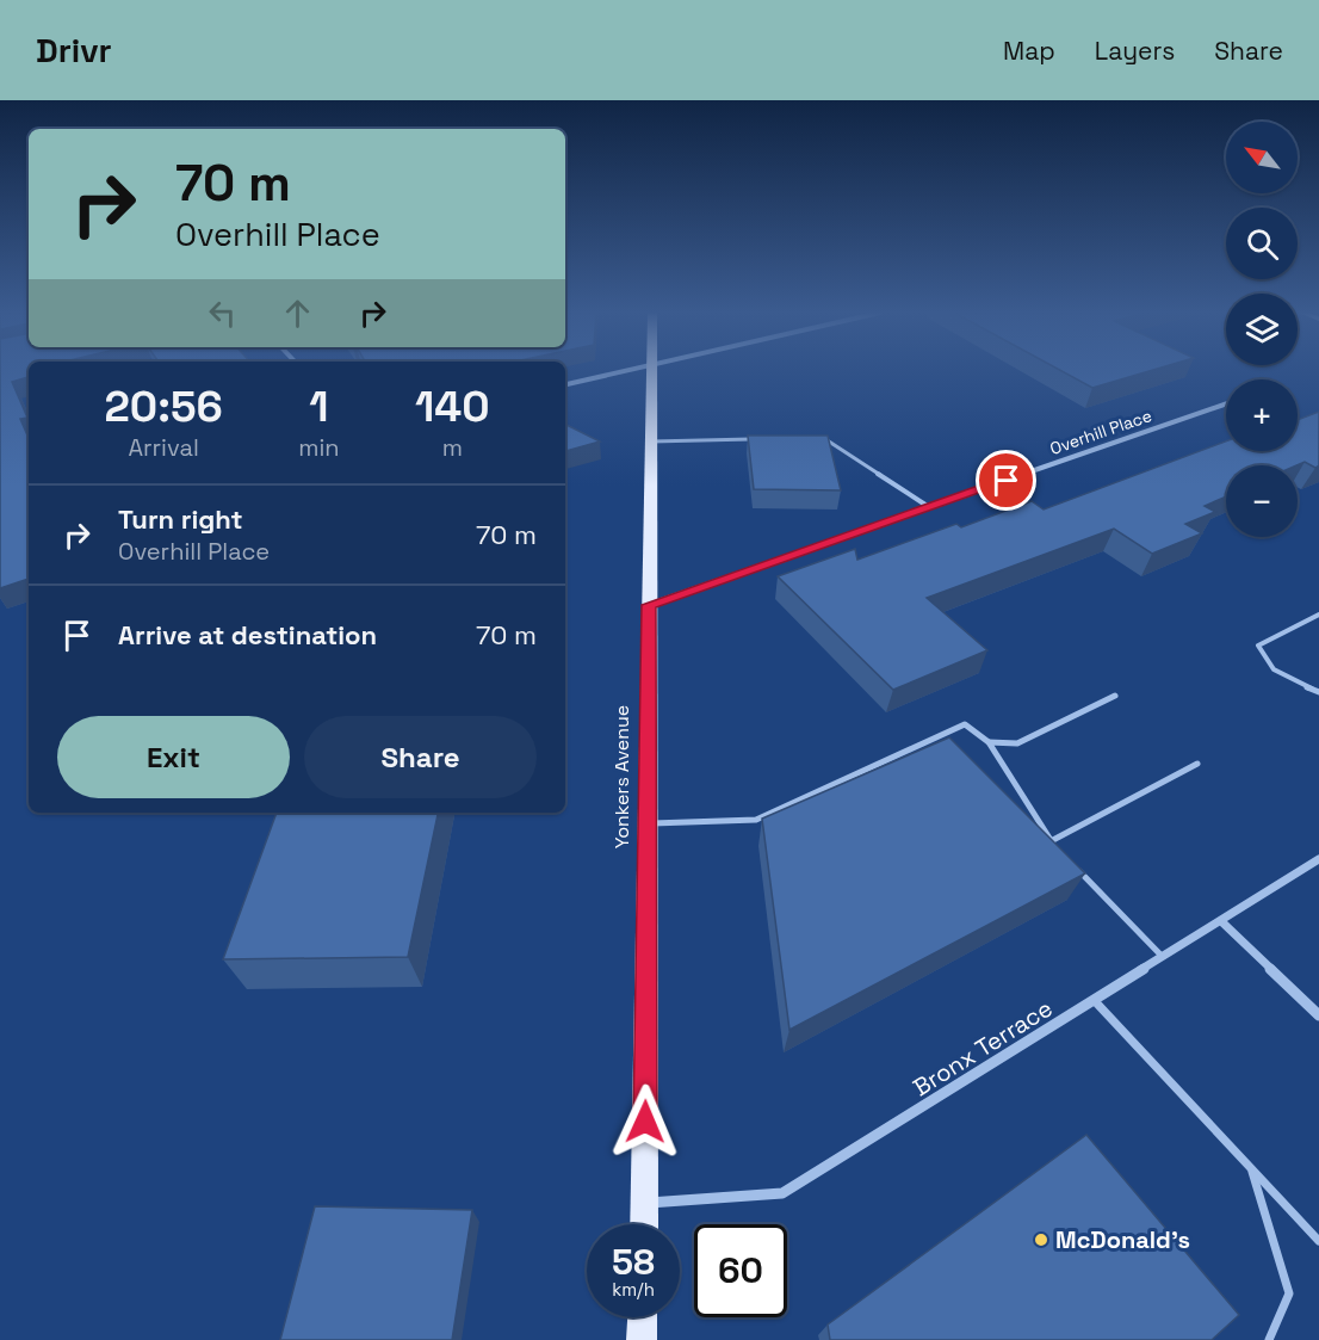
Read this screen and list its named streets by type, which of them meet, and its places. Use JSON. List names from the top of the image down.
{
  "streets": {
    "main road": ["Yonkers Avenue"],
    "street": ["Overhill Place", "Bronx Terrace"]
  },
  "crossings": [
    ["Overhill Place", "Yonkers Avenue"],
    ["Yonkers Avenue", "Bronx Terrace"]
  ],
  "places": ["McDonald's"],
  "north": "top left",
  "page": {
    "header": "Drivr",
    "nav": ["Map", "Layers", "Share"],
    "map_buttons": ["+", "−"],
    "turn": ["70 m", "Overhill Place"],
    "eta": [
      "20:56",
      "Arrival",
      "1",
      "min",
      "140",
      "m"
    ],
    "list": [
      {
        "name": "Turn right",
        "note": "Overhill Place",
        "value": "70 m"
      },
      {
        "name": "Arrive at destination",
        "value": "70 m"
      }
    ],
    "buttons": ["Exit", "Share"],
    "speed": "58 km/h",
    "limit": "60"
  }
}
